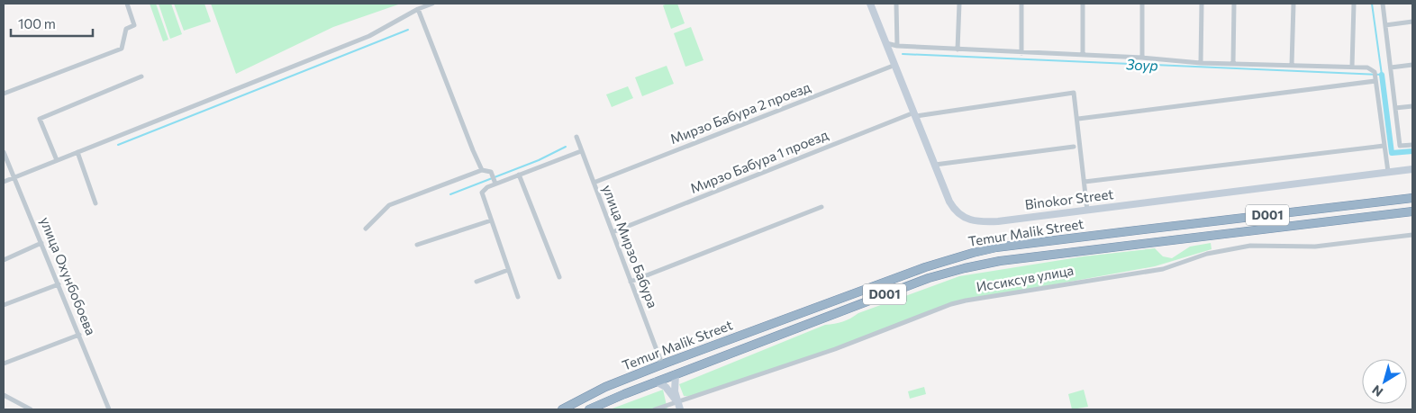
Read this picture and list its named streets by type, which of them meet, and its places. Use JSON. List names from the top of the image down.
{
  "streets": {
    "highway": ["D001", "Temur Malik Street"],
    "main road": ["Binokor Street"],
    "street": [
      "Мирзо Бабура 2 проезд",
      "Мирзо Бабура 1 проезд",
      "улица Мирзо Бабура",
      "улица Охунбобоева",
      "Иссиксув улица"
    ]
  },
  "crossings": [
    ["Мирзо Бабура 2 проезд", "Binokor Street"],
    ["Мирзо Бабура 2 проезд", "улица Мирзо Бабура"],
    ["Мирзо Бабура 1 проезд", "Binokor Street"],
    ["Мирзо Бабура 1 проезд", "улица Мирзо Бабура"],
    ["Temur Malik Street", "улица Мирзо Бабура"]
  ],
  "water": ["Зоур"],
  "scale_bar": "100 m",
  "north": "bottom left"
}
